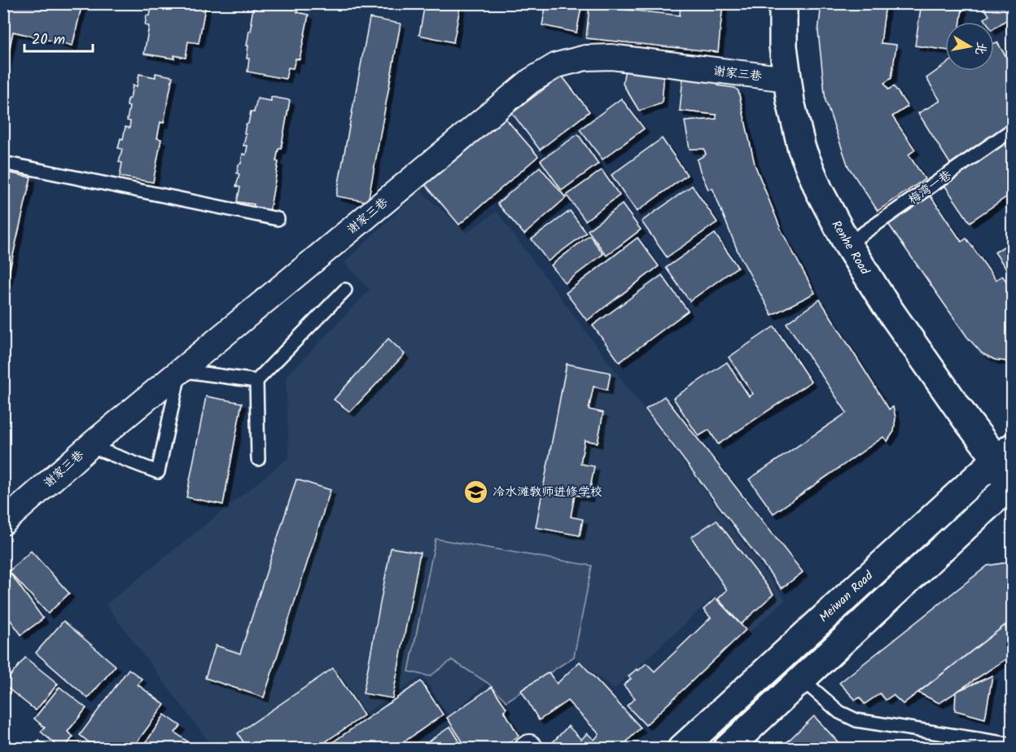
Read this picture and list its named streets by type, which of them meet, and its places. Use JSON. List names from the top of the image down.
{
  "streets": {
    "street": ["谢家三巷", "Renhe Road", "Meiwan Road"],
    "lane": ["梅湾一巷"]
  },
  "crossings": [
    ["谢家三巷", "Renhe Road"],
    ["梅湾一巷", "Renhe Road"],
    ["Renhe Road", "Meiwan Road"]
  ],
  "places": {
    "school or university": ["冷水滩教师进修学校"]
  },
  "scale_bar": "20 m",
  "north": "right"
}
